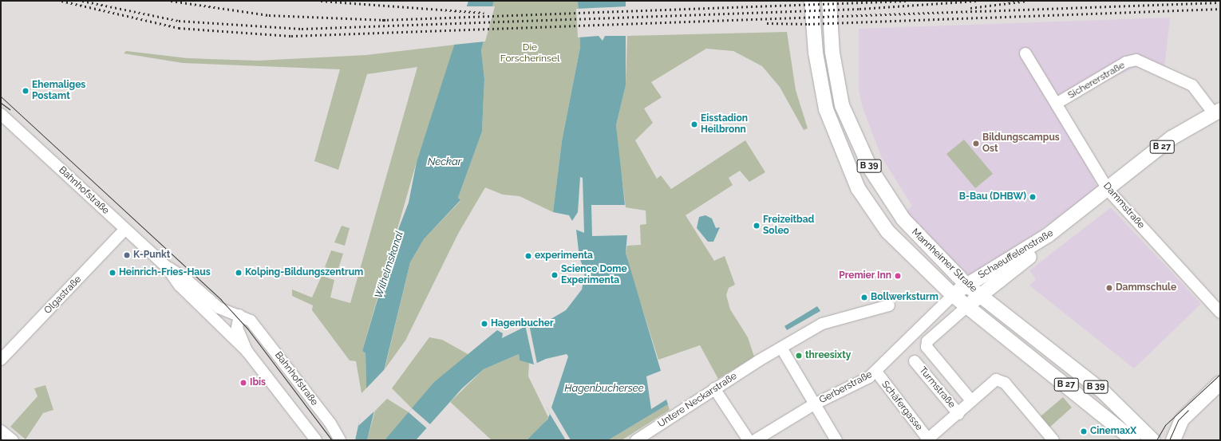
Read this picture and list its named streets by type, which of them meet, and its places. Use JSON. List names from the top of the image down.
{
  "streets": {
    "main road": [
      "B 27",
      "B 39",
      "Schaeuffelenstraße",
      "Mannheimer Straße"
    ],
    "street": [
      "Sichererstraße",
      "Bahnhofstraße",
      "Dammstraße",
      "Olgastraße",
      "Gerberstraße",
      "Turmstraße",
      "Untere Neckarstraße",
      "Schäfergasse"
    ]
  },
  "crossings": [
    ["Sichererstraße", "Dammstraße"],
    ["Sichererstraße", "Schaeuffelenstraße"],
    ["B 27", "Mannheimer Straße"],
    ["Bahnhofstraße", "Olgastraße"],
    ["Dammstraße", "Schaeuffelenstraße"],
    ["Schaeuffelenstraße", "Mannheimer Straße"],
    ["Schaeuffelenstraße", "Gerberstraße"],
    ["Mannheimer Straße", "Gerberstraße"],
    ["Gerberstraße", "Schäfergasse"]
  ],
  "water": ["Neckar", "Wilhelmskanal", "Hagenbuchersee"],
  "parks": ["Die Forscherinsel"],
  "places": [
    "Ehemaliges Postamt",
    "Eisstadion Heilbronn",
    "Bildungscampus Ost",
    "B-Bau (DHBW)",
    "Freizeitbad Soleo",
    "K-Punkt",
    "experimenta",
    "Heinrich-Fries-Haus",
    "Kolping-Bildungszentrum",
    "Science Dome Experimenta",
    "Premier Inn",
    "Dammschule",
    "Bollwerksturm",
    "Hagenbucher",
    "threesixty",
    "Ibis",
    "CinemaxX"
  ]
}
